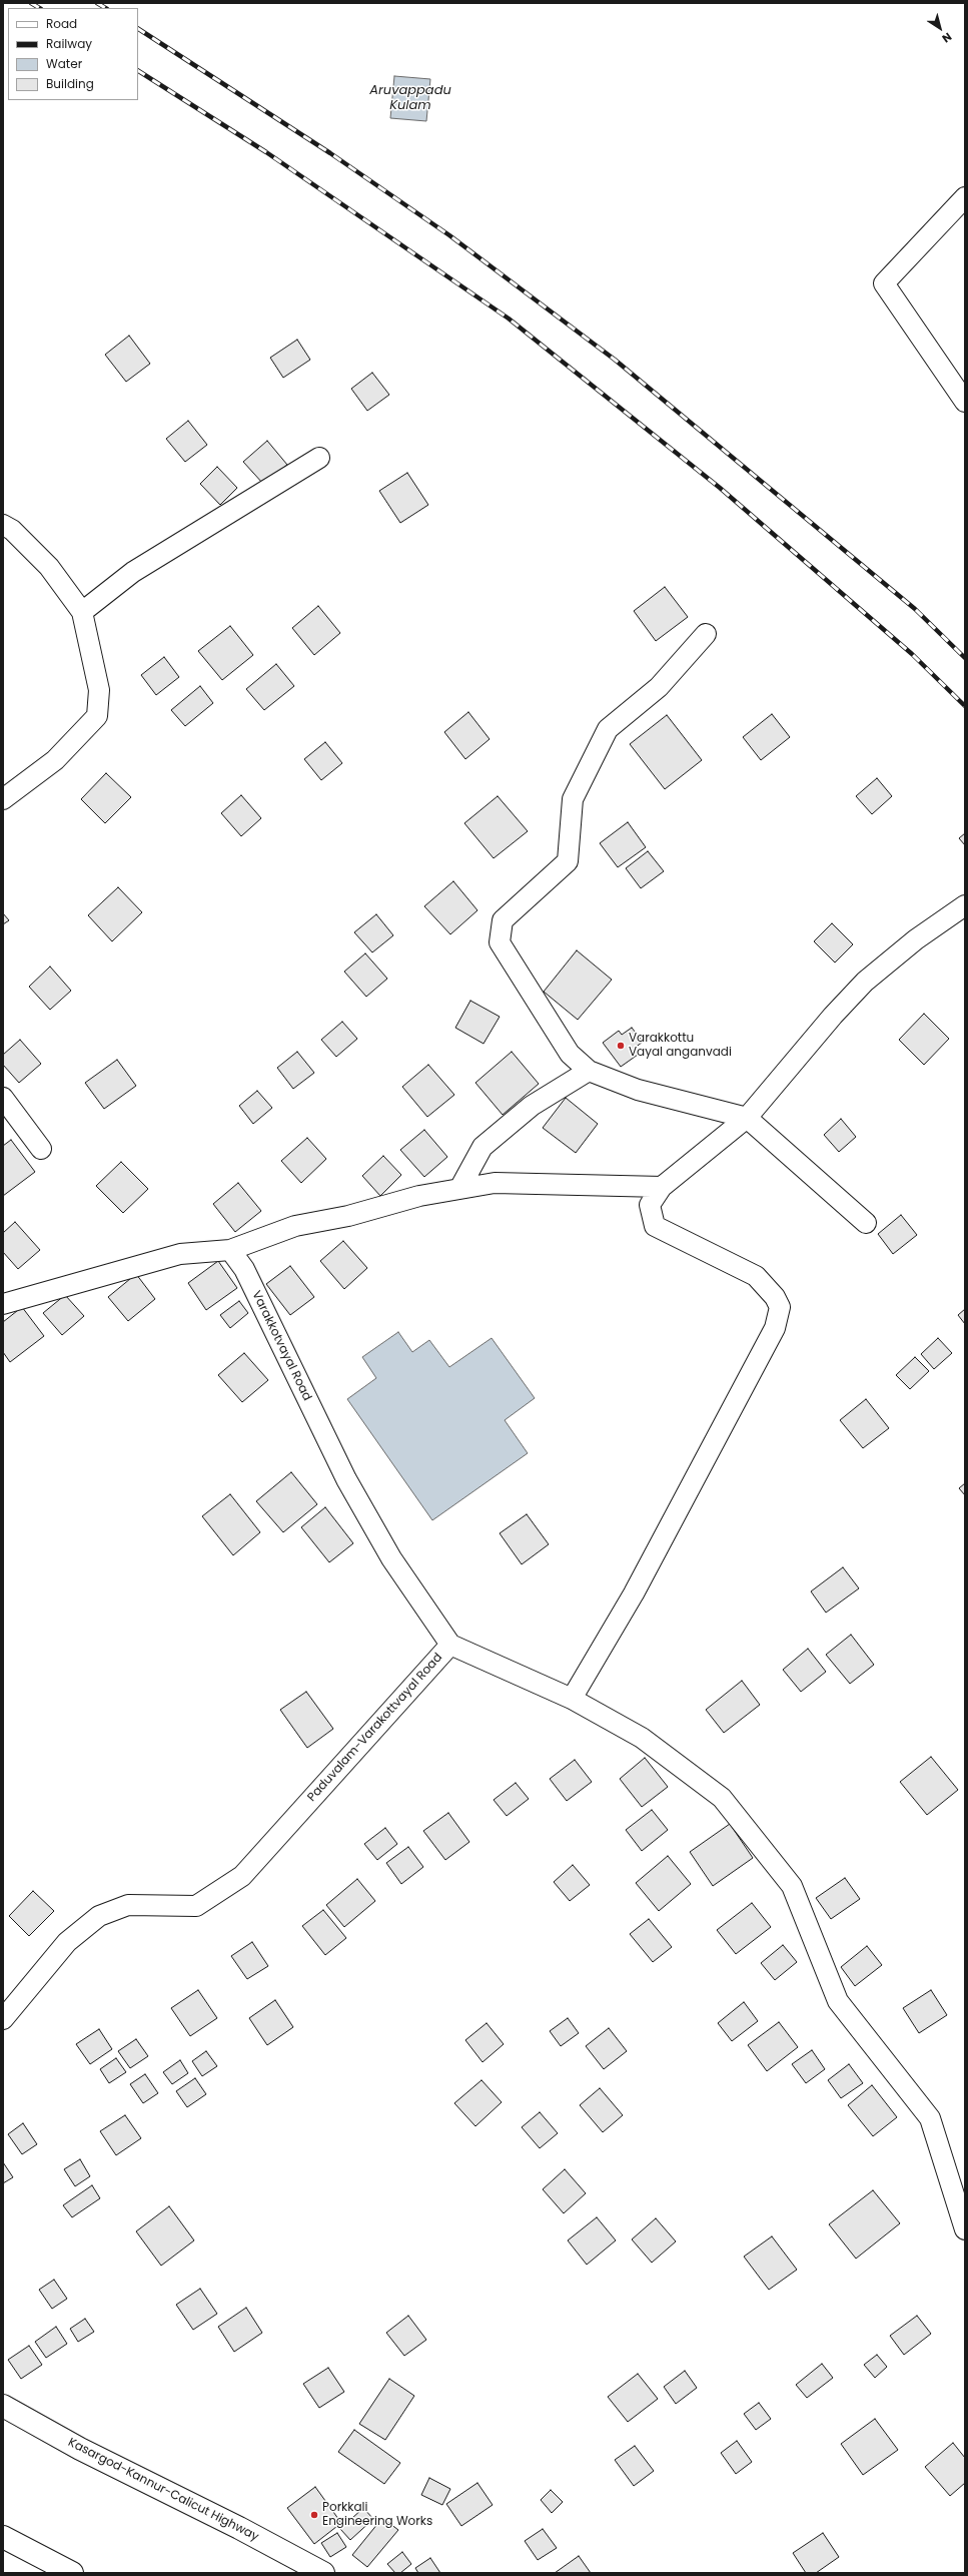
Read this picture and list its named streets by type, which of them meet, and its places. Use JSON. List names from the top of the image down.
{
  "streets": {
    "highway": ["Kasargod-Kannur-Calicut Highway"],
    "street": ["Varakkotvayal Road", "Paduvalam-Varakottvayal Road"]
  },
  "crossings": [
    ["Varakkotvayal Road", "Paduvalam-Varakottvayal Road"]
  ],
  "water": ["Aruvappadu Kulam"],
  "places": ["Varakkottu Vayal anganvadi", "Porkkali Engineering Works"],
  "legend": [
    "Road",
    "Railway",
    "Water",
    "Building"
  ],
  "north": "bottom right"
}
